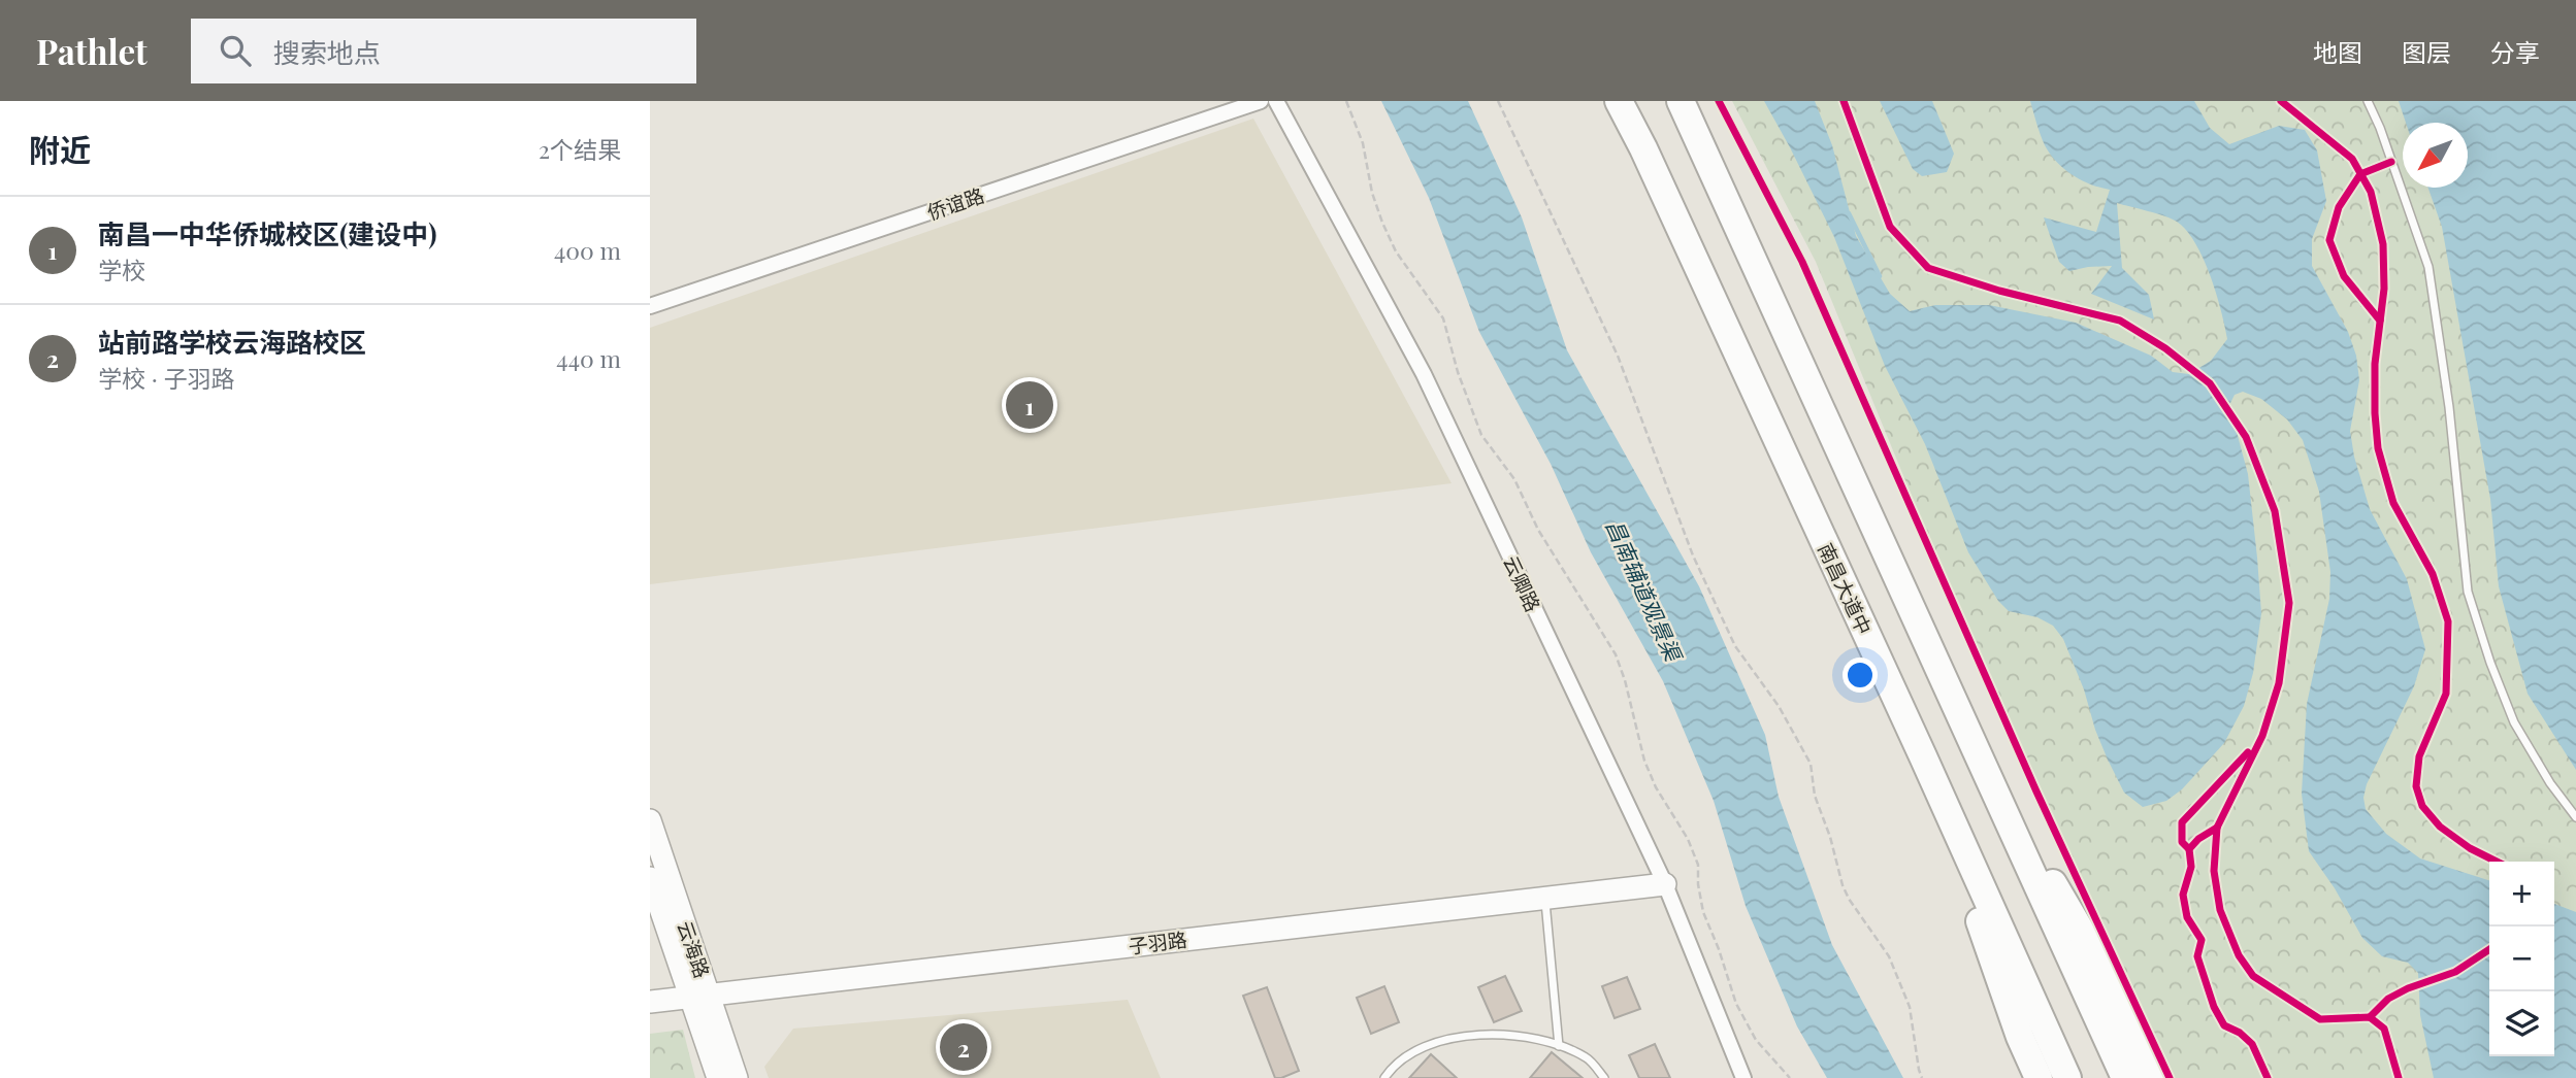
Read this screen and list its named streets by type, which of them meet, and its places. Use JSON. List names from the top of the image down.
{
  "streets": {
    "highway": ["南昌大道中"],
    "street": [
      "侨谊路",
      "云卿路",
      "子羽路",
      "云海路"
    ]
  },
  "crossings": [
    ["云卿路", "子羽路"],
    ["子羽路", "云海路"]
  ],
  "water": ["昌南辅道观景渠"],
  "north": "bottom left",
  "page": {
    "header": "Pathlet",
    "search": "搜索地点",
    "nav": ["地图", "图层", "分享"],
    "heading": ["附近", "2个结果"],
    "list": [
      {
        "mark": "1",
        "name": "南昌一中华侨城校区(建设中)",
        "note": "学校",
        "value": "400 m"
      },
      {
        "mark": "2",
        "name": "站前路学校云海路校区",
        "note": "学校 · 子羽路",
        "value": "440 m"
      }
    ],
    "pins": ["1", "2"],
    "map_buttons": ["+", "−"]
  }
}
